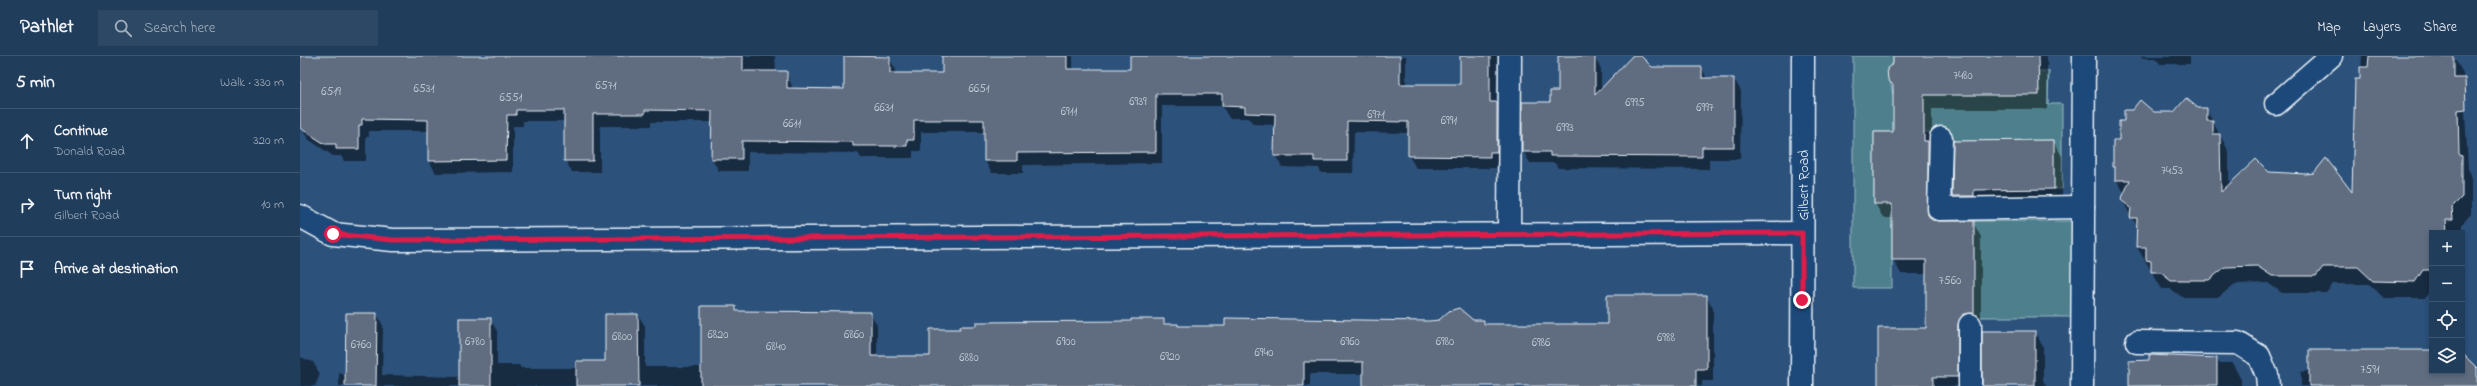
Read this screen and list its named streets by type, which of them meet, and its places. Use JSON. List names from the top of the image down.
{
  "streets": {
    "street": ["Gilbert Road"]
  },
  "house_numbers": [
    "7480",
    "6571",
    "6531",
    "6651",
    "6519",
    "6551",
    "6939",
    "6995",
    "6631",
    "6997",
    "6911",
    "6971",
    "6991",
    "6611",
    "6993",
    "7453",
    "7560",
    "6820",
    "6860",
    "6800",
    "6988",
    "6780",
    "6900",
    "6960",
    "6980",
    "6986",
    "6760",
    "6840",
    "6940",
    "6920",
    "6880",
    "7591"
  ],
  "page": {
    "header": "Pathlet",
    "search": "Search here",
    "nav": ["Map", "Layers", "Share"],
    "heading": ["5 min", "Walk · 330 m"],
    "list": [
      ["Continue", "Donald Road", "320 m"],
      ["Turn right", "Gilbert Road", "10 m"],
      "Arrive at destination"
    ],
    "map_buttons": ["+", "−"]
  }
}
